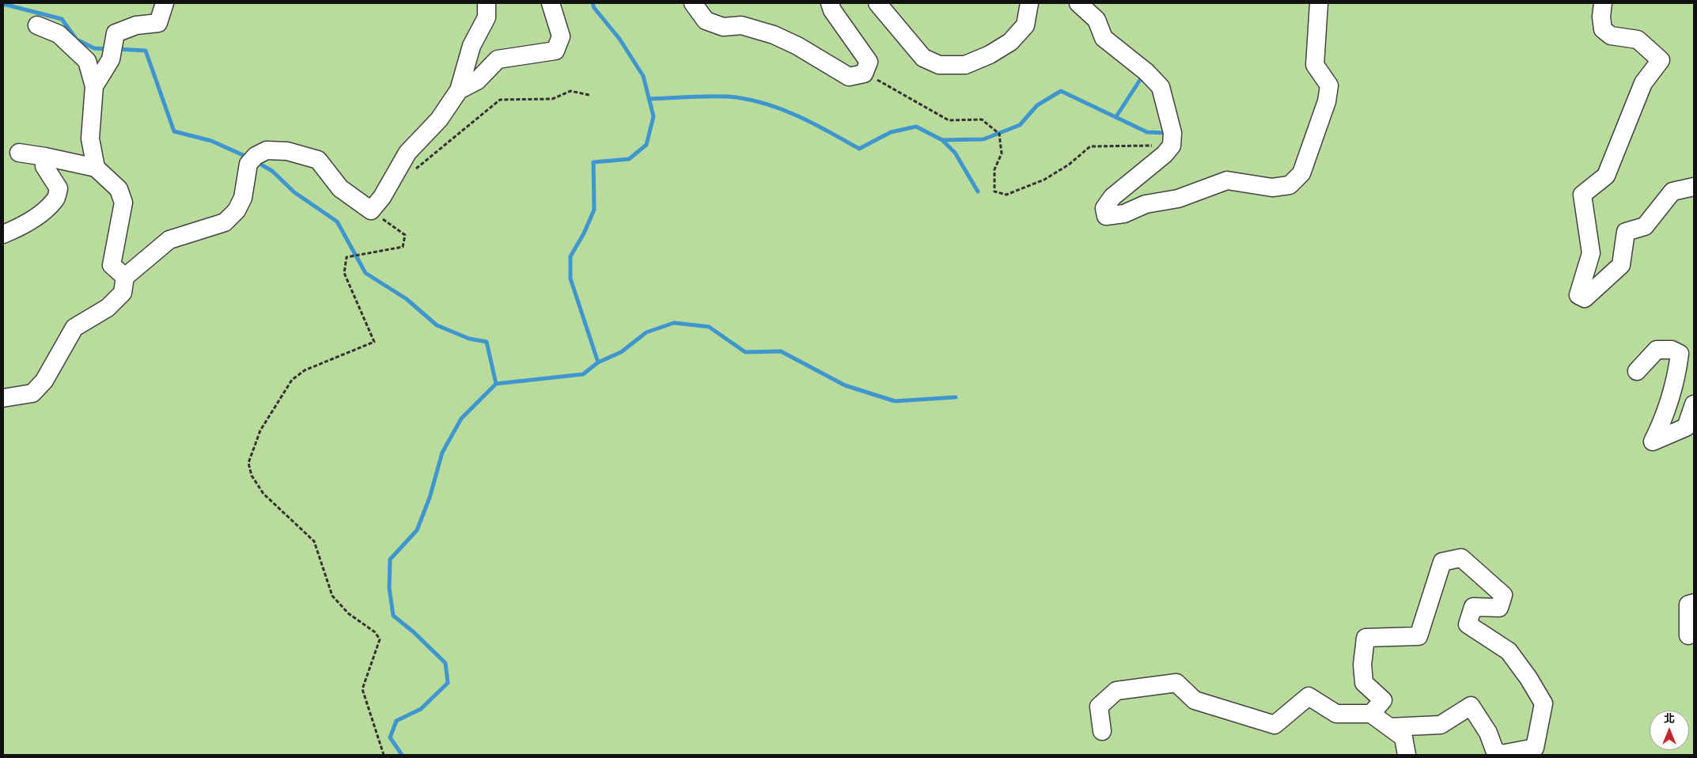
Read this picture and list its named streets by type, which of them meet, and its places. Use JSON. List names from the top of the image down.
{
  "north": "top"
}
